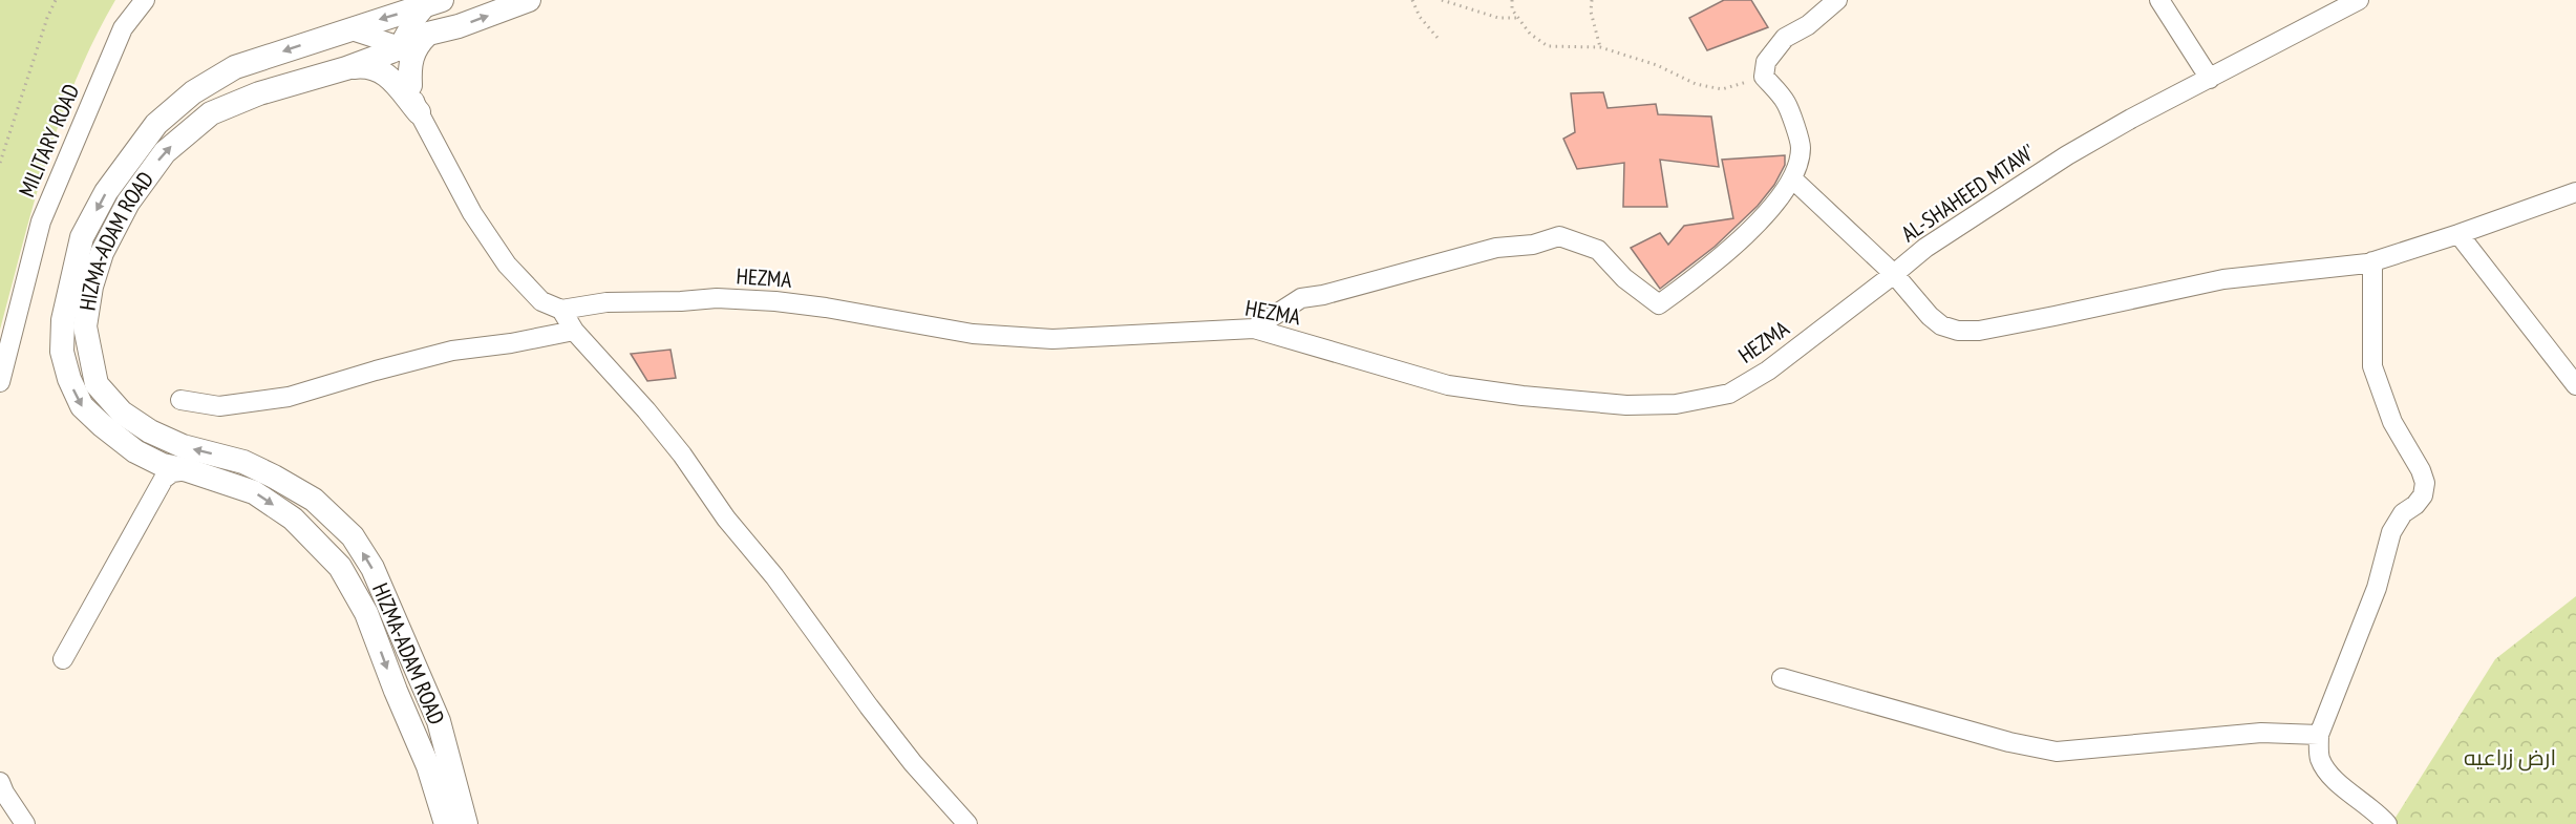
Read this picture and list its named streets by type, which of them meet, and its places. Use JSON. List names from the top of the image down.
{
  "streets": {
    "main road": ["HIZMA-ADAM ROAD"],
    "street": ["MILITARY ROAD", "AL-SHAHEED MTAW'", "HEZMA"]
  },
  "crossings": [
    ["AL-SHAHEED MTAW'", "HEZMA"]
  ],
  "parks": ["ارض زراعيه"]
}
